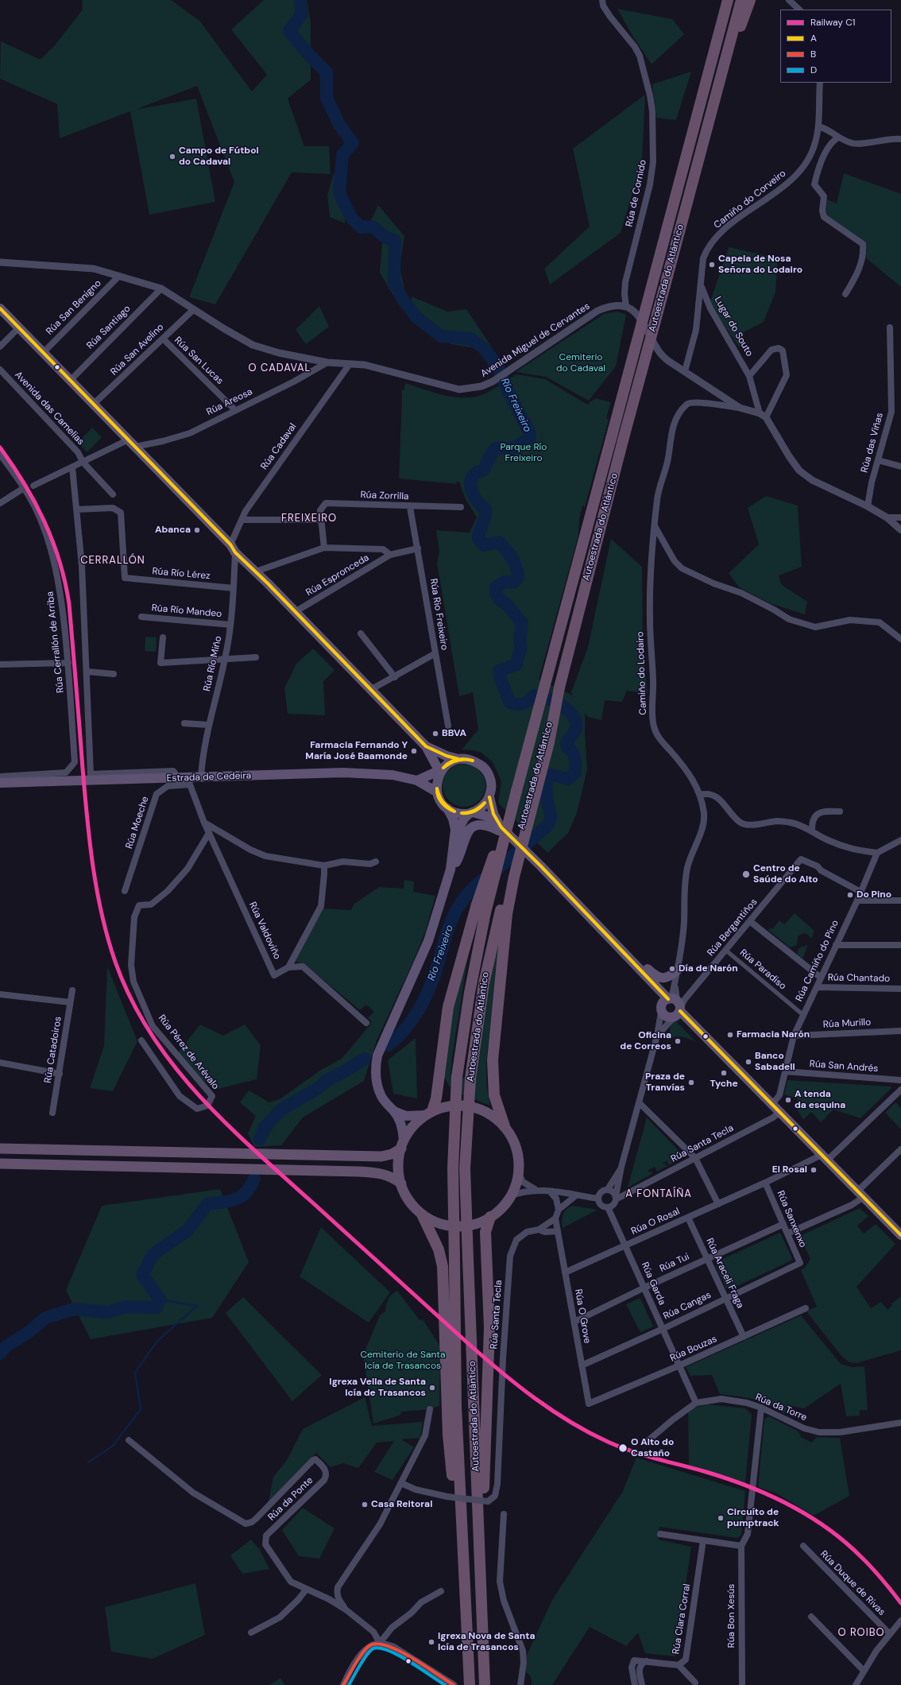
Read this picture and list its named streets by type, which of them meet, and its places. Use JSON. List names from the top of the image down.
{
  "streets": {
    "highway": ["Autoestrada do Atlántico"],
    "main road": ["Estrada de Cedeira"],
    "street": [
      "Rúa de Cornido",
      "Camiño do Corveiro",
      "Rúa San Benigno",
      "Lugar do Souto",
      "Rúa Santiago",
      "Avenida Miguel de Cervantes",
      "Rúa San Avelino",
      "Rúa San Lucas",
      "Rúa Areosa",
      "Avenida das Camelias",
      "Rúa das Viñas",
      "Rúa Cadaval",
      "Rúa Zorrilla",
      "Rúa Río Lérez",
      "Rúa Espronceda",
      "Rúa Río Mandeo",
      "Rúa Rio Freixeiro",
      "Rúa Cerrallón de Arriba",
      "Rúa Río Miño",
      "Camiño do Lodairo",
      "Rúa Moeche",
      "Rúa Bergantiños",
      "Rúa Valdoviño",
      "Rúa Camiño do Pino",
      "Rúa Paradiso",
      "Rúa Chantado",
      "Rúa Murillo",
      "Rúa Catadoiros",
      "Rúa Pérez de Arévalo",
      "Rúa San Andrés",
      "Rúa Santa Tecla",
      "Rúa Sanxenxo",
      "Rúa O Rosal",
      "Rúa Tui",
      "Rúa Araceli Fraga",
      "Rúa Garda",
      "Rúa Cangas",
      "Rúa O Grove",
      "Rúa Bouzas",
      "Rúa da Torre",
      "Rúa da Ponte",
      "Rúa Duque de Rivas",
      "Rúa Bon Xesús",
      "Rúa Clara Corral"
    ]
  },
  "crossings": [
    ["Rúa de Cornido", "Avenida Miguel de Cervantes"],
    ["Camiño do Corveiro", "Lugar do Souto"],
    ["Camiño do Corveiro", "Avenida Miguel de Cervantes"],
    ["Rúa San Benigno", "Avenida Miguel de Cervantes"],
    ["Lugar do Souto", "Avenida Miguel de Cervantes"],
    ["Rúa Santiago", "Avenida Miguel de Cervantes"],
    ["Avenida Miguel de Cervantes", "Rúa San Avelino"],
    ["Avenida Miguel de Cervantes", "Rúa Areosa"],
    ["Avenida Miguel de Cervantes", "Rúa Cadaval"],
    ["Avenida Miguel de Cervantes", "Camiño do Lodairo"],
    ["Rúa San Avelino", "Rúa San Lucas"],
    ["Rúa San Lucas", "Rúa Areosa"],
    ["Rúa Cadaval", "Rúa Río Miño"],
    ["Rúa Zorrilla", "Rúa Rio Freixeiro"],
    ["Rúa Río Lérez", "Rúa Río Miño"],
    ["Rúa Espronceda", "Rúa Rio Freixeiro"],
    ["Rúa Río Mandeo", "Rúa Río Miño"],
    ["Rúa Río Miño", "Estrada de Cedeira"],
    ["Camiño do Lodairo", "Rúa Bergantiños"],
    ["Estrada de Cedeira", "Rúa Moeche"],
    ["Estrada de Cedeira", "Rúa Valdoviño"],
    ["Rúa Moeche", "Rúa Valdoviño"],
    ["Rúa Bergantiños", "Rúa Camiño do Pino"],
    ["Rúa Bergantiños", "Rúa Paradiso"],
    ["Rúa Valdoviño", "Rúa Pérez de Arévalo"],
    ["Rúa Camiño do Pino", "Rúa Paradiso"],
    ["Rúa Camiño do Pino", "Rúa Chantado"],
    ["Rúa Camiño do Pino", "Rúa Murillo"],
    ["Rúa Camiño do Pino", "Rúa San Andrés"],
    ["Rúa Santa Tecla", "Rúa Garda"],
    ["Rúa Santa Tecla", "Rúa O Grove"],
    ["Rúa Sanxenxo", "Rúa O Rosal"],
    ["Rúa Sanxenxo", "Rúa Tui"],
    ["Rúa Sanxenxo", "Rúa Cangas"],
    ["Rúa O Rosal", "Rúa Araceli Fraga"],
    ["Rúa O Rosal", "Rúa Garda"],
    ["Rúa O Rosal", "Rúa O Grove"],
    ["Rúa Tui", "Rúa Araceli Fraga"],
    ["Rúa Tui", "Rúa Garda"],
    ["Rúa Tui", "Rúa O Grove"],
    ["Rúa Araceli Fraga", "Rúa Cangas"],
    ["Rúa Araceli Fraga", "Rúa Bouzas"],
    ["Rúa Garda", "Rúa Cangas"],
    ["Rúa Garda", "Rúa Bouzas"],
    ["Rúa Garda", "Rúa da Torre"],
    ["Rúa Cangas", "Rúa O Grove"],
    ["Rúa O Grove", "Rúa Bouzas"]
  ],
  "districts": [
    "O CADAVAL",
    "FREIXEIRO",
    "CERRALLÓN",
    "A FONTAÍÑA",
    "O ROIBO"
  ],
  "water": ["Río Freixeiro"],
  "parks": ["Cemiterio do Cadaval", "Parque Río Freixeiro", "Cemiterio de Santa Icía de Trasancos"],
  "places": [
    "Campo de Fútbol do Cadaval",
    "Capela de Nosa Señora do Lodairo",
    "Abanca",
    "BBVA",
    "Farmacia Fernando Y María José Baamonde",
    "Centro de Saúde do Alto",
    "Do Pino",
    "Día de Narón",
    "Farmacia Narón",
    "Oficina de Correos",
    "Banco Sabadell",
    "Tyche",
    "Praza de Tranvías",
    "A tenda da esquina",
    "El Rosal",
    "Igrexa Vella de Santa Icía de Trasancos",
    "O Alto do Castaño",
    "Casa Reitoral",
    "Circuíto de pumptrack",
    "Igrexa Nova de Santa Icía de Trasancos"
  ],
  "lines": [
    "transit line A",
    "rail line C1",
    "transit line B",
    "transit line D"
  ],
  "legend": [
    "Railway C1",
    "A",
    "B",
    "D"
  ]
}
